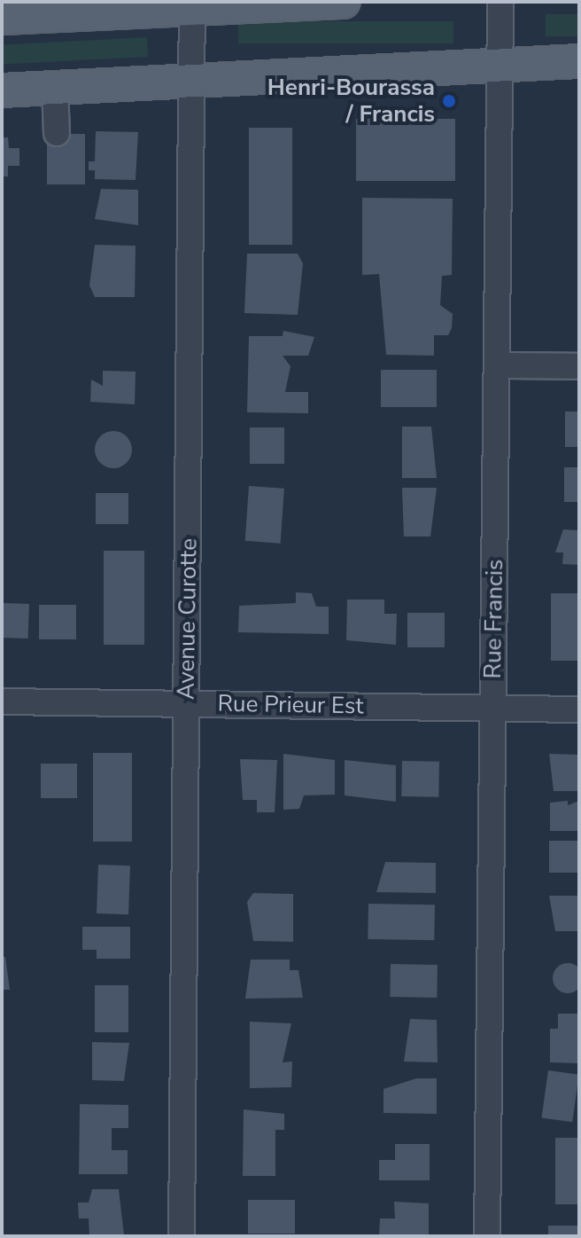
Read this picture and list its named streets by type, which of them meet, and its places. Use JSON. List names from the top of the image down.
{
  "streets": {
    "street": ["Avenue Curotte", "Rue Francis", "Rue Prieur Est"]
  },
  "crossings": [
    ["Avenue Curotte", "Rue Prieur Est"],
    ["Rue Francis", "Rue Prieur Est"]
  ],
  "places": ["Henri-Bourassa / Francis"]
}
